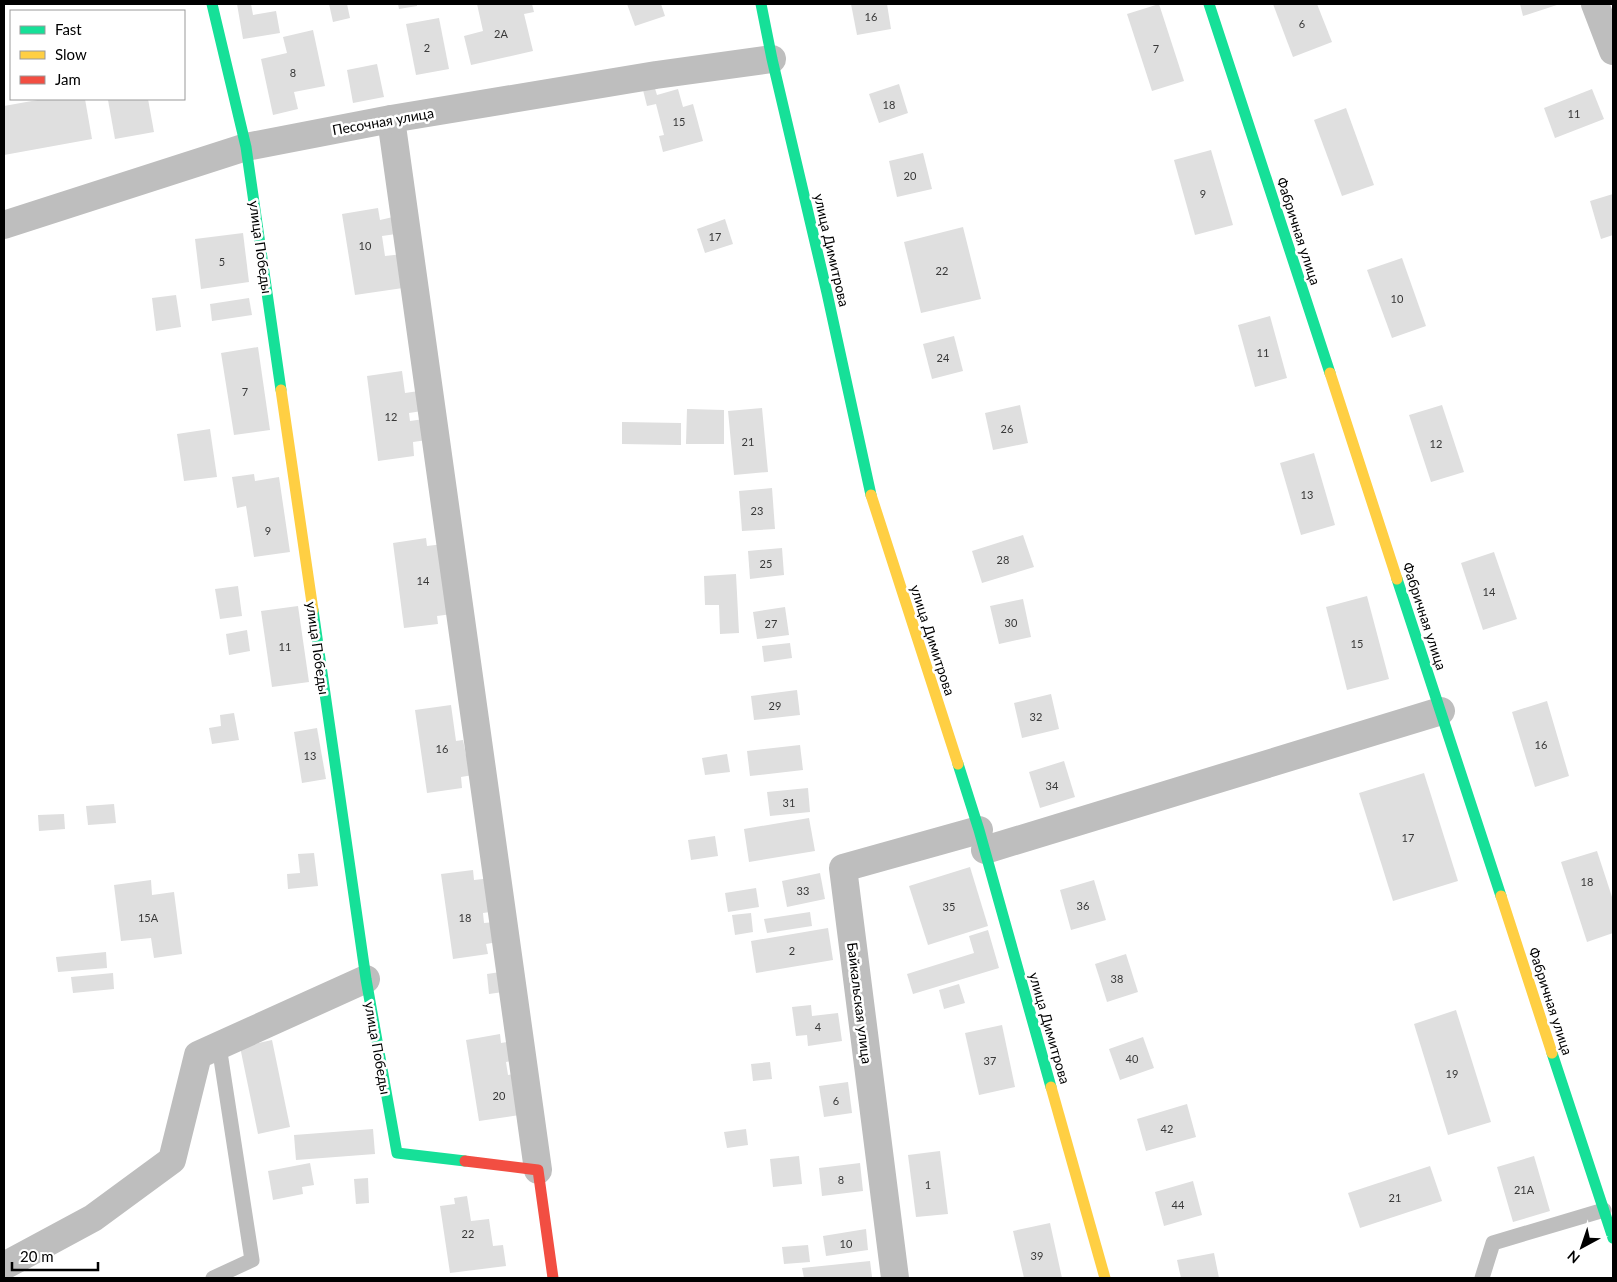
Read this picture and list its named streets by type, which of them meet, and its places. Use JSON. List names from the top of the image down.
{
  "streets": {
    "street": [
      "Песочная улица",
      "Фабричная улица",
      "улица Победы",
      "улица Димитрова",
      "Байкальская улица"
    ]
  },
  "crossings": [
    ["Песочная улица", "улица Победы"],
    ["Песочная улица", "улица Димитрова"],
    ["улица Димитрова", "Байкальская улица"]
  ],
  "house_numbers": [
    "16",
    "6",
    "2А",
    "2",
    "7",
    "8",
    "18",
    "11",
    "15",
    "20",
    "9",
    "17",
    "10",
    "5",
    "22",
    "10",
    "11",
    "24",
    "7",
    "12",
    "26",
    "21",
    "12",
    "13",
    "23",
    "9",
    "28",
    "25",
    "14",
    "14",
    "30",
    "27",
    "15",
    "11",
    "29",
    "32",
    "16",
    "16",
    "13",
    "34",
    "31",
    "17",
    "18",
    "33",
    "36",
    "35",
    "15А",
    "18",
    "2",
    "38",
    "4",
    "40",
    "37",
    "19",
    "20",
    "6",
    "42",
    "8",
    "1",
    "21А",
    "21",
    "44",
    "22",
    "10",
    "39"
  ],
  "legend": ["Fast", "Slow", "Jam"],
  "scale_bar": "20 m",
  "north": "bottom left"
}
